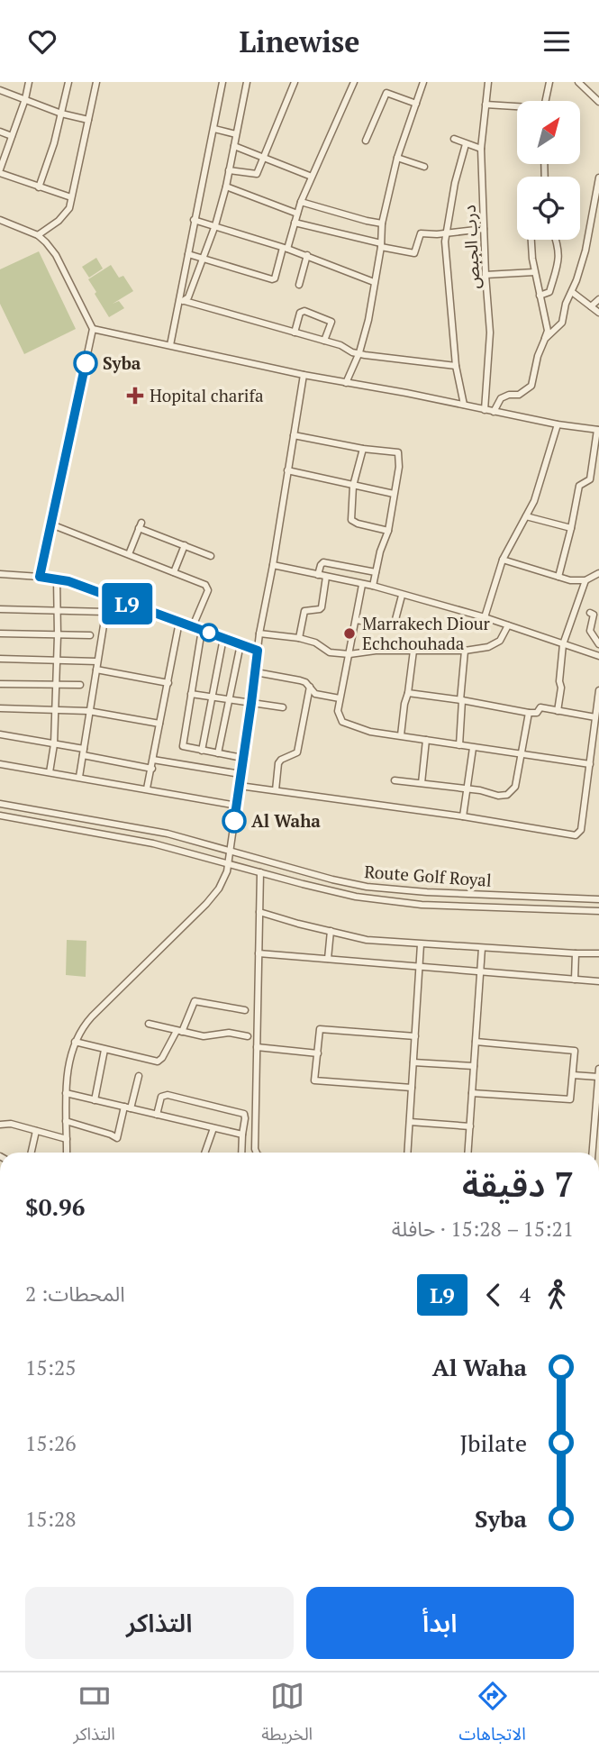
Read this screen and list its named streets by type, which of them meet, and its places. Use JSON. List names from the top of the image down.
{
  "streets": {
    "street": ["درب الجبص", "Route Golf Royal"]
  },
  "places": {
    "other": ["Syba", "Marrakech Diour Echchouhada", "Al Waha"],
    "health": ["Hopital charifa"]
  },
  "lines": ["bus line L9"],
  "north": "top right",
  "page": {
    "header": "Linewise",
    "on_map": "L9",
    "heading": ["7 دقيقة", "15:21 – 15:28 · حافلة", "$0.96"],
    "legs": ["4", "L9", "المحطات: 2"],
    "list": [
      {
        "name": "Al Waha",
        "value": "15:25"
      },
      {
        "name": "Jbilate",
        "value": "15:26"
      },
      {
        "name": "Syba",
        "value": "15:28"
      }
    ],
    "buttons": ["ابدأ", "التذاكر"],
    "tabs": ["الاتجاهات", "الخريطة", "التذاكر"]
  }
}
